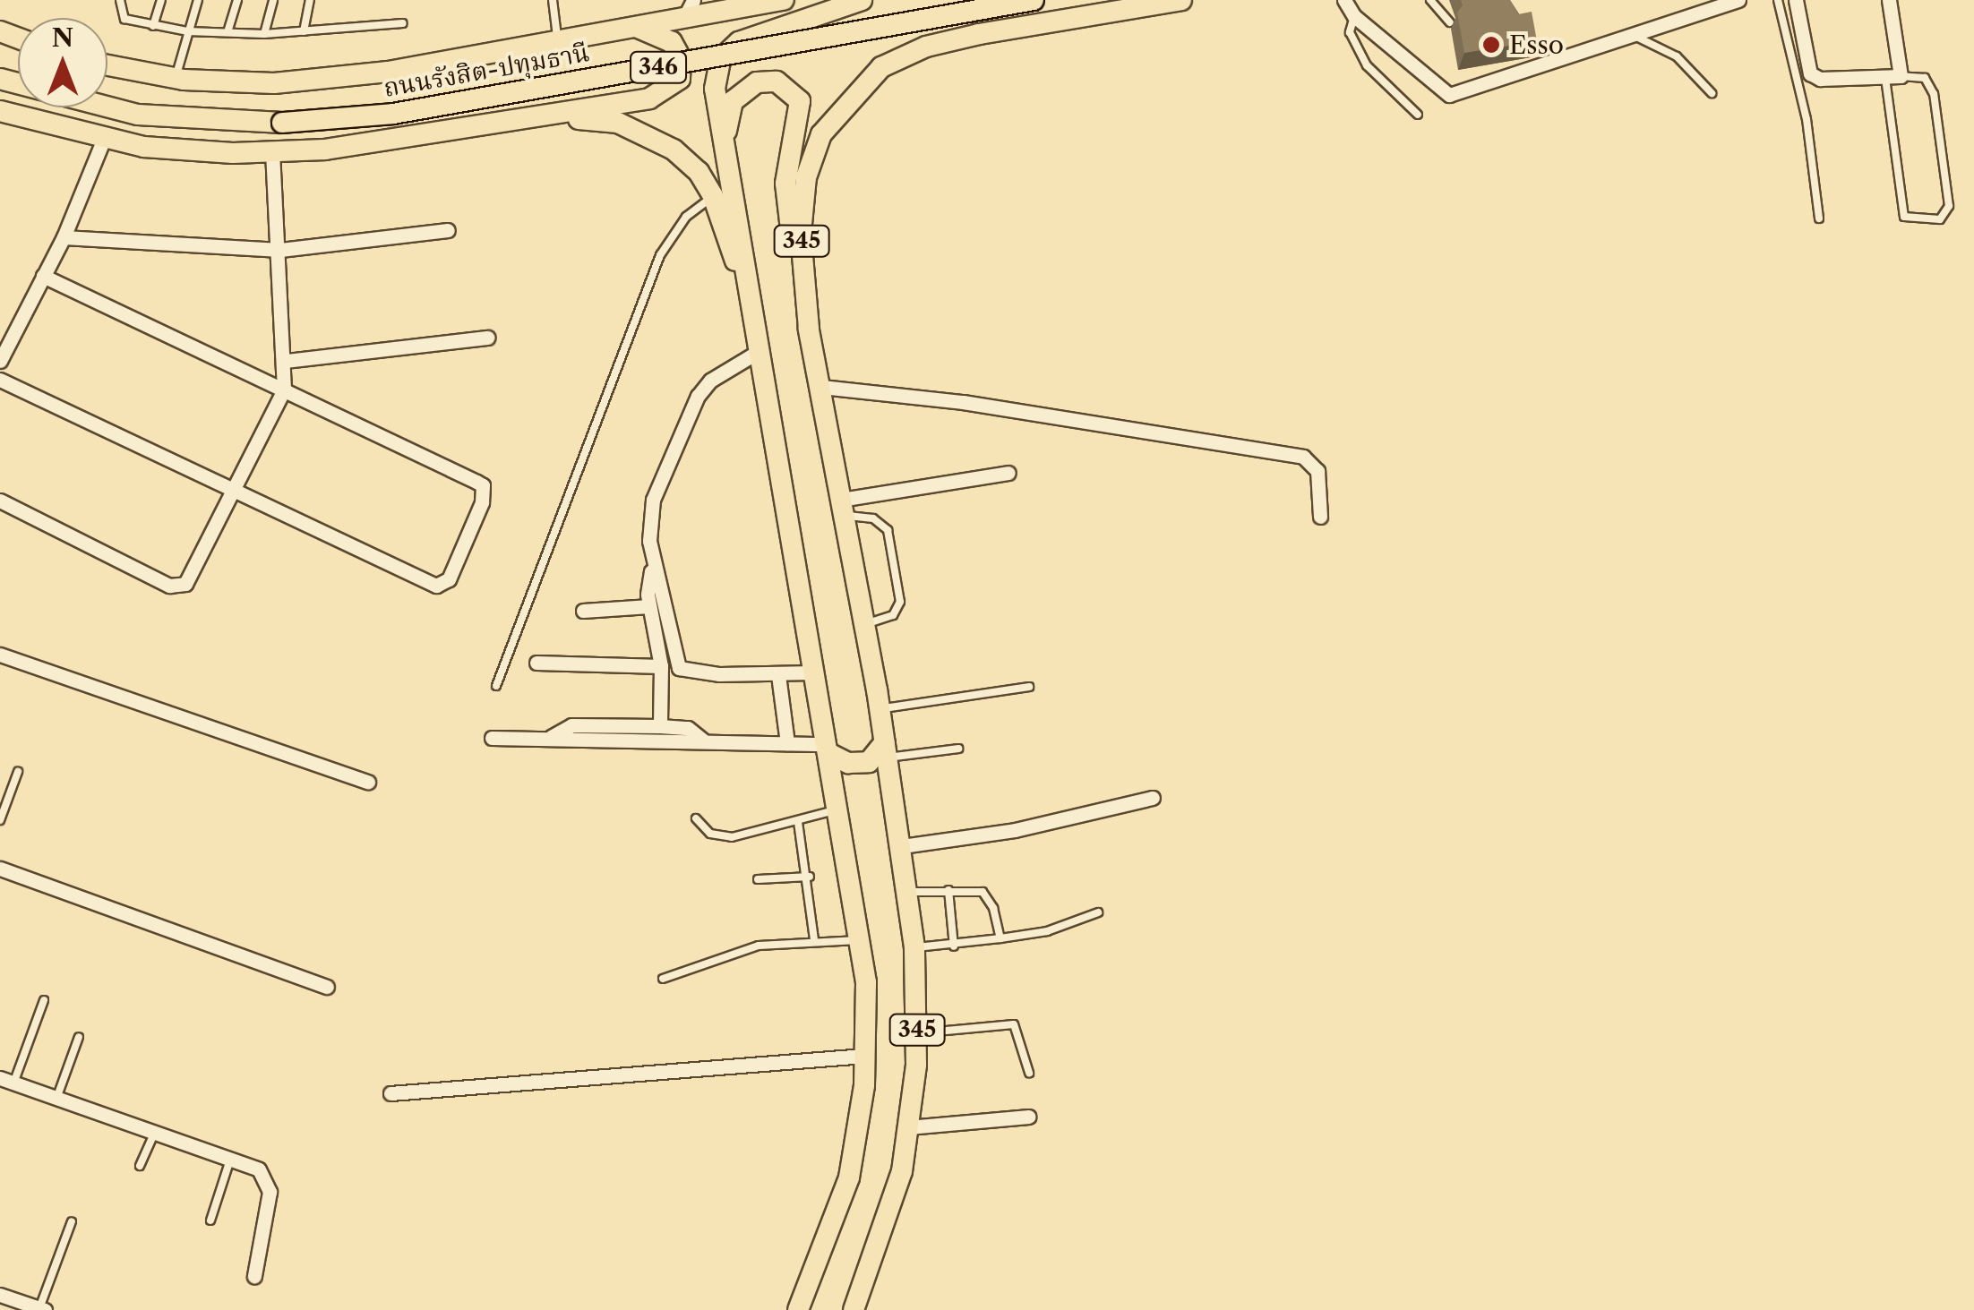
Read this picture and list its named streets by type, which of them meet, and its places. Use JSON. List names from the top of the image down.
{
  "streets": {
    "main road": ["346", "ถนนรังสิต-ปทุมธานี", "345"]
  },
  "places": ["Esso"],
  "north": "top"
}
